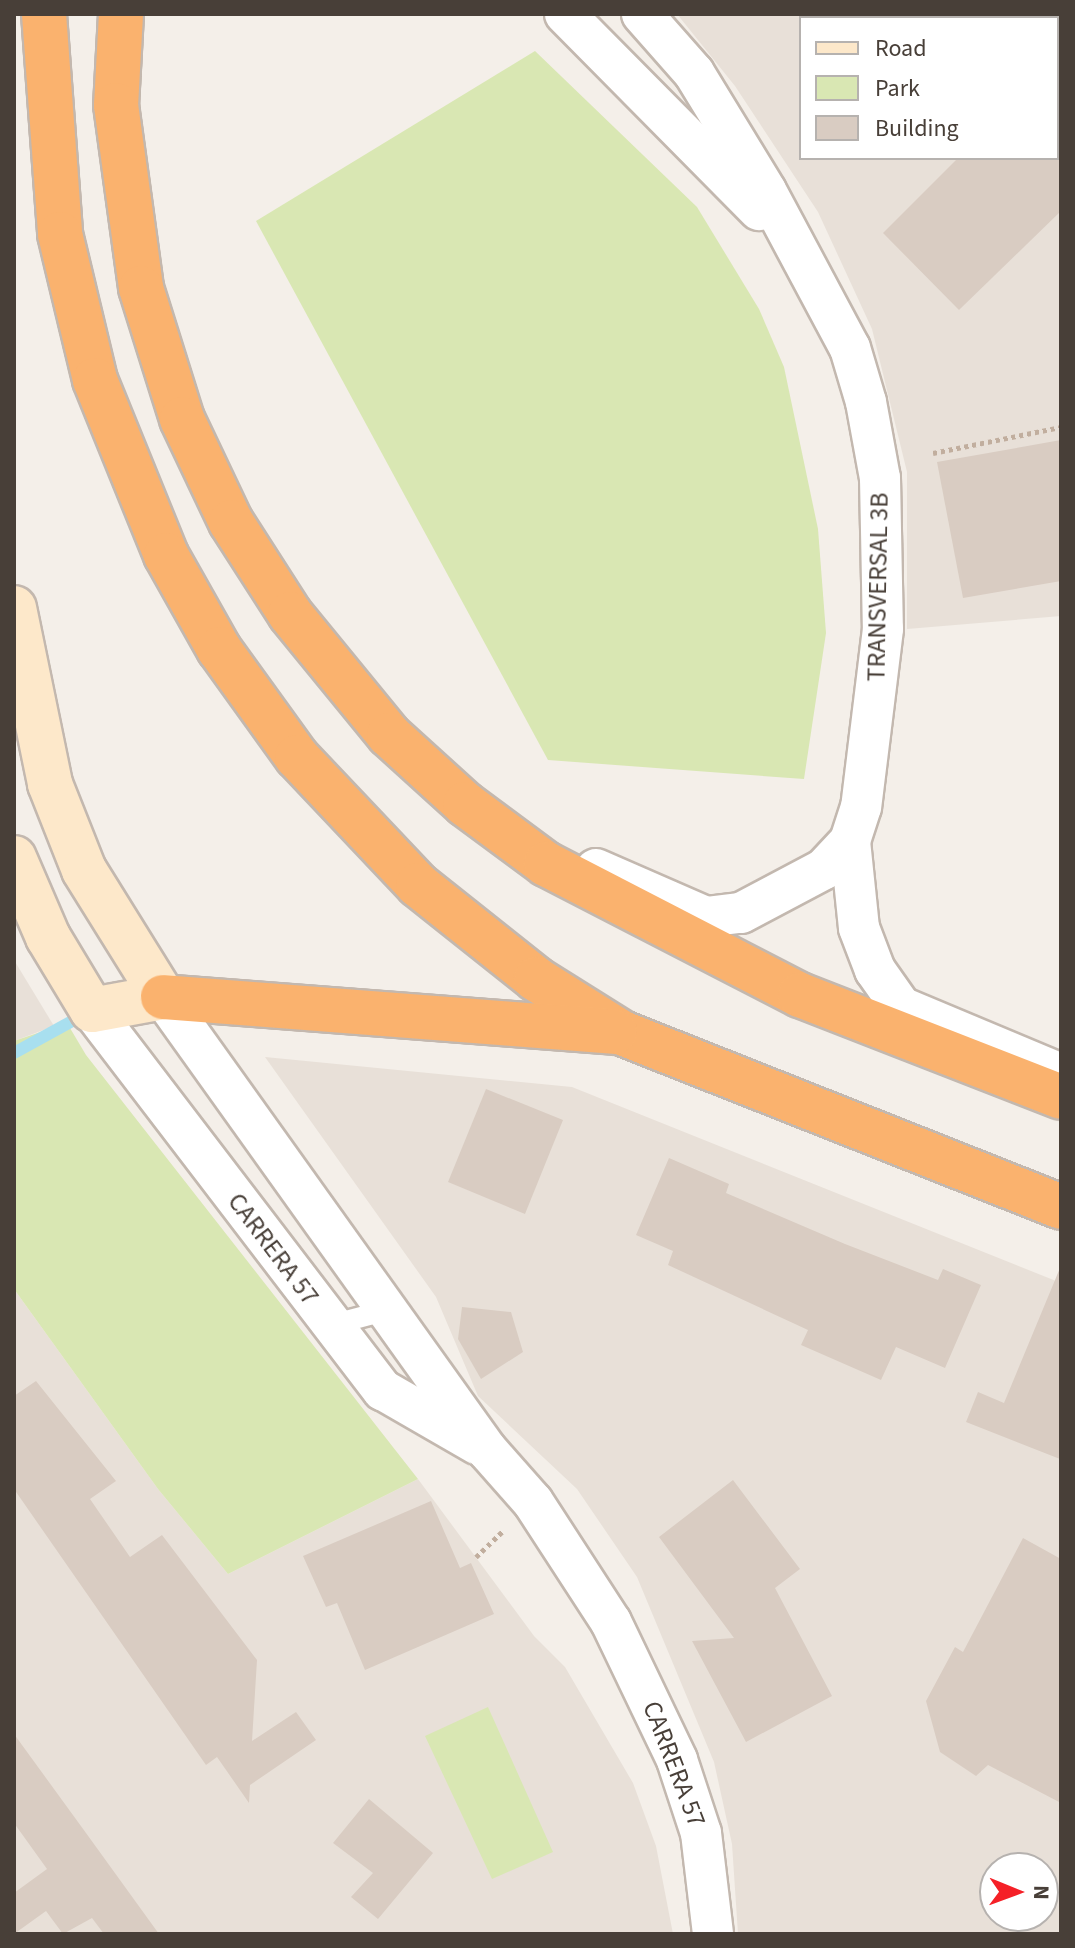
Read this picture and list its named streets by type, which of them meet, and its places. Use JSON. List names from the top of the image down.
{
  "streets": {
    "street": ["TRANSVERSAL 3B", "CARRERA 57"]
  },
  "legend": ["Road", "Park", "Building"],
  "north": "right"
}
